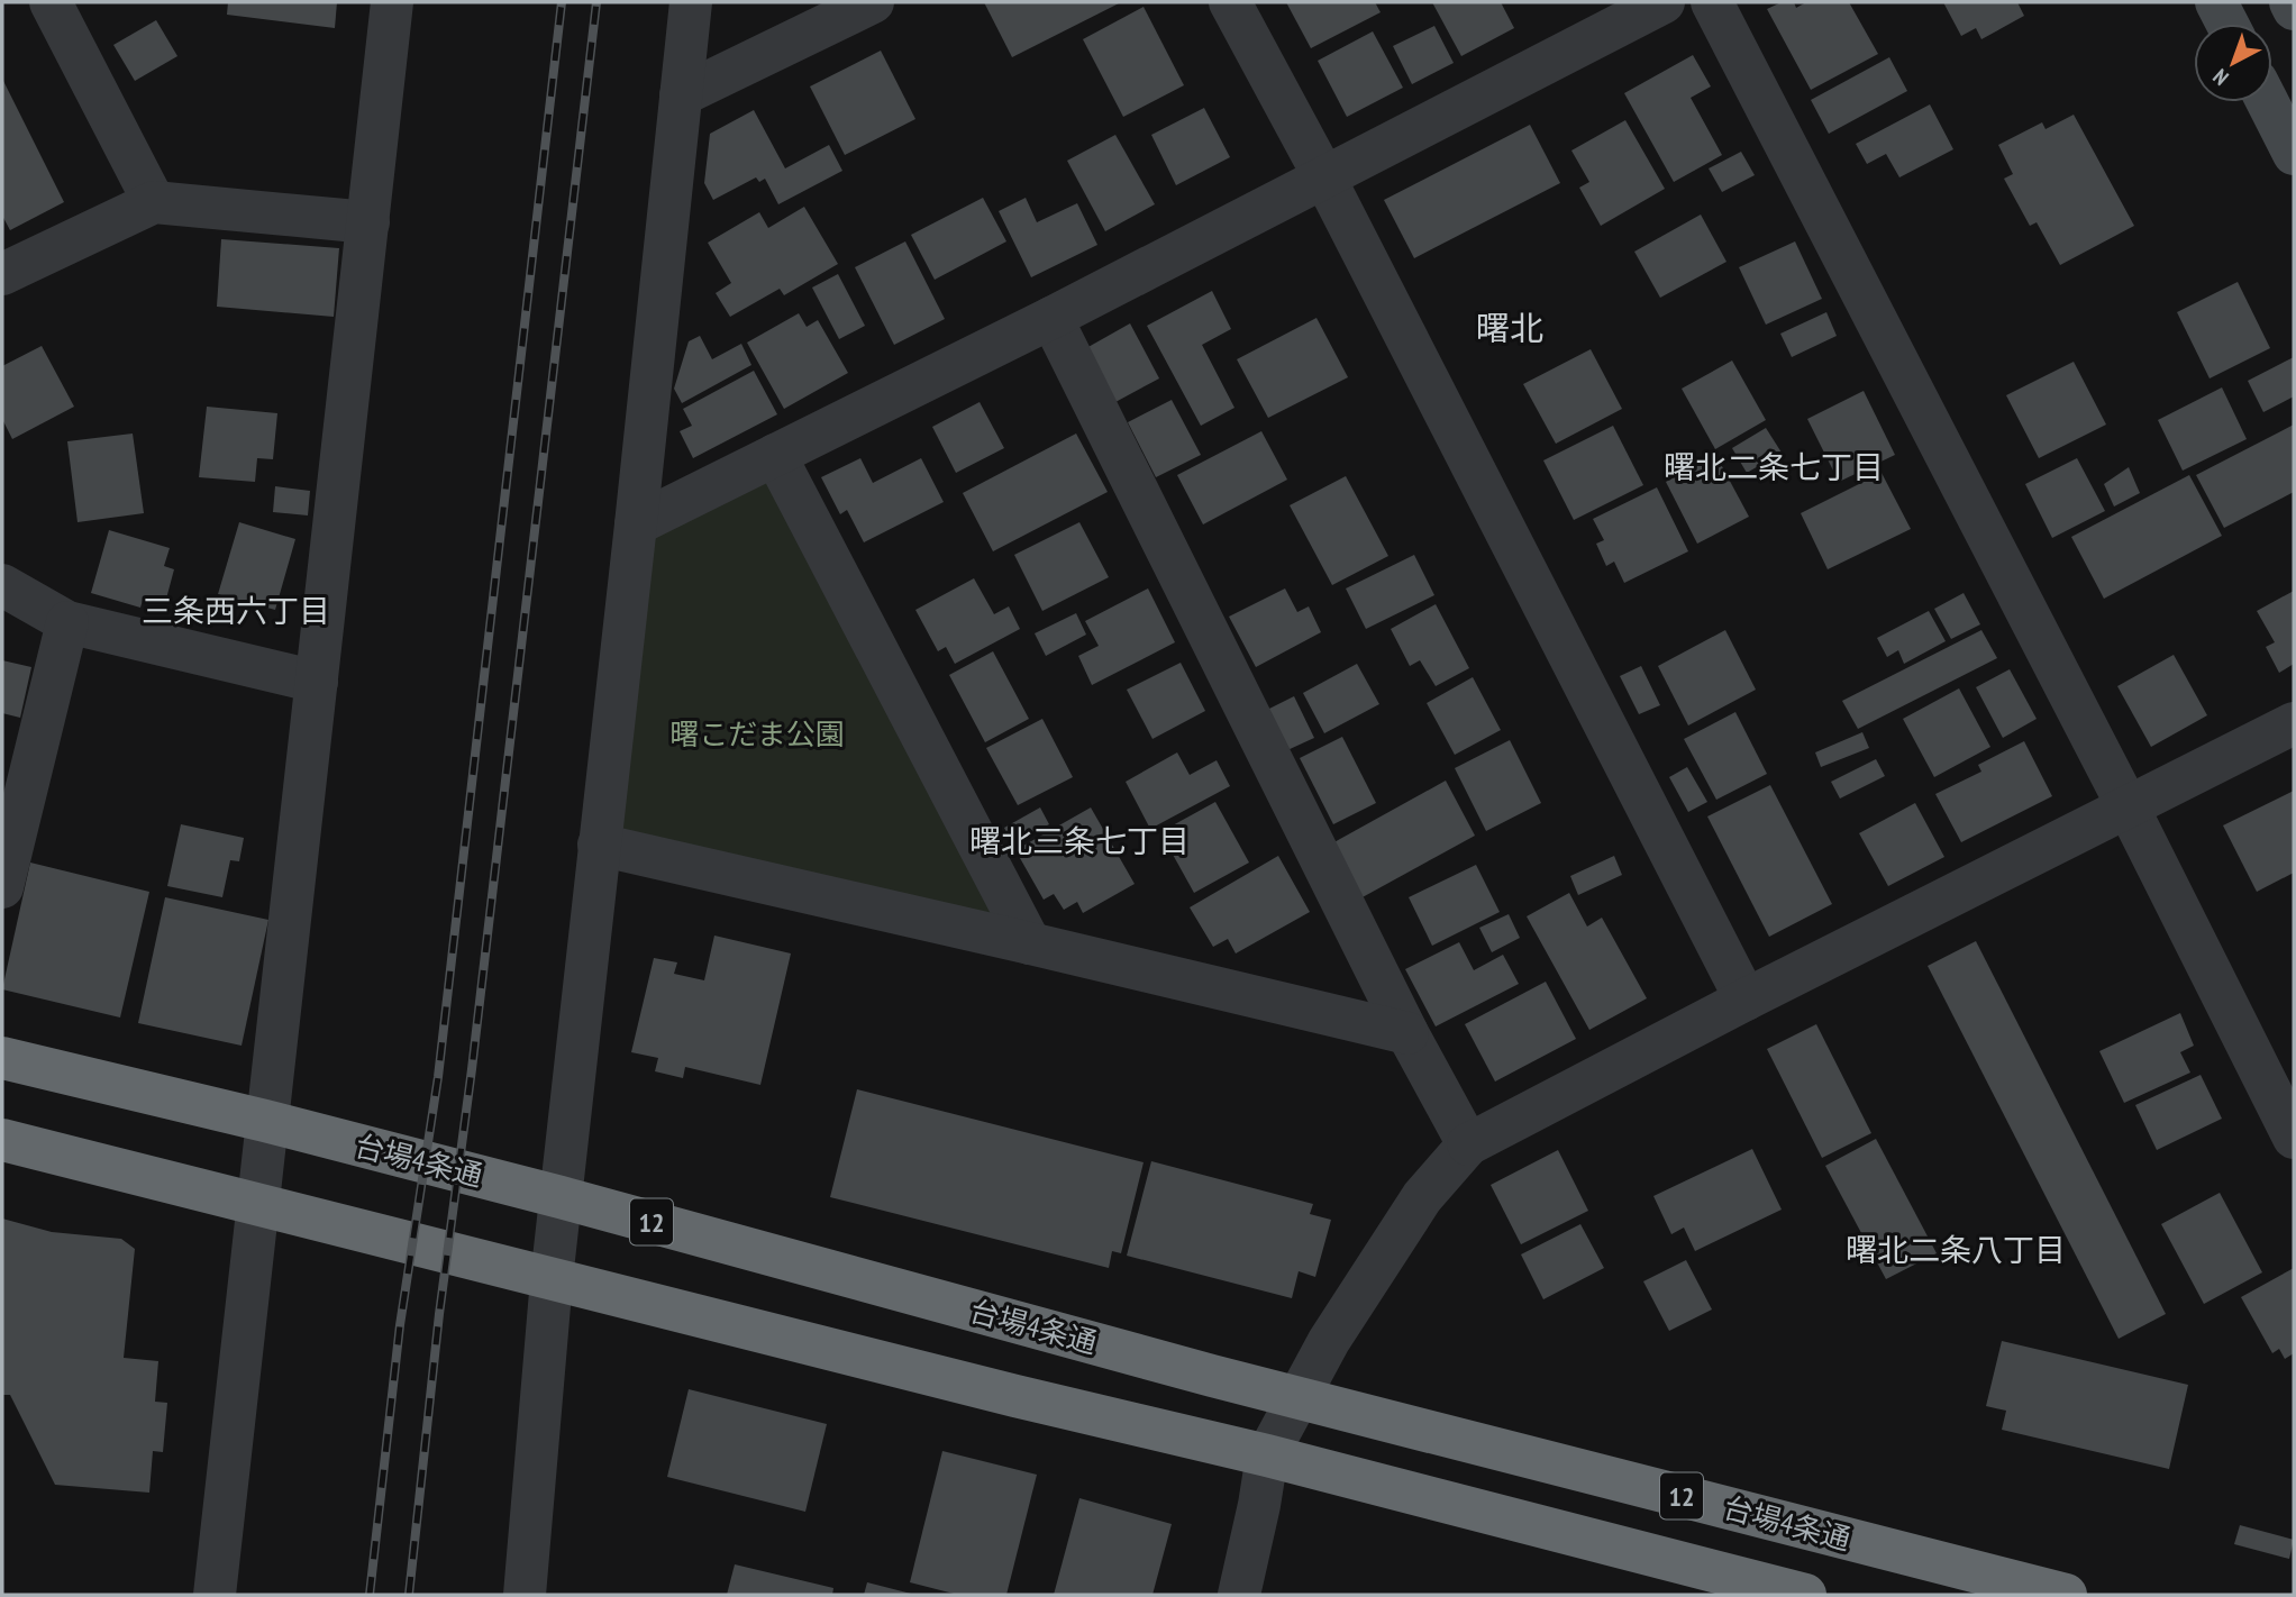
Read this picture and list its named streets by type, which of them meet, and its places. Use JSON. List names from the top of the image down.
{
  "streets": {
    "highway": ["台場4条通", "12"]
  },
  "districts": [
    "曙北",
    "曙北二条七丁目",
    "三条西六丁目",
    "曙北三条七丁目",
    "曙北二条八丁目"
  ],
  "parks": ["曙こだま公園"],
  "north": "bottom left"
}
